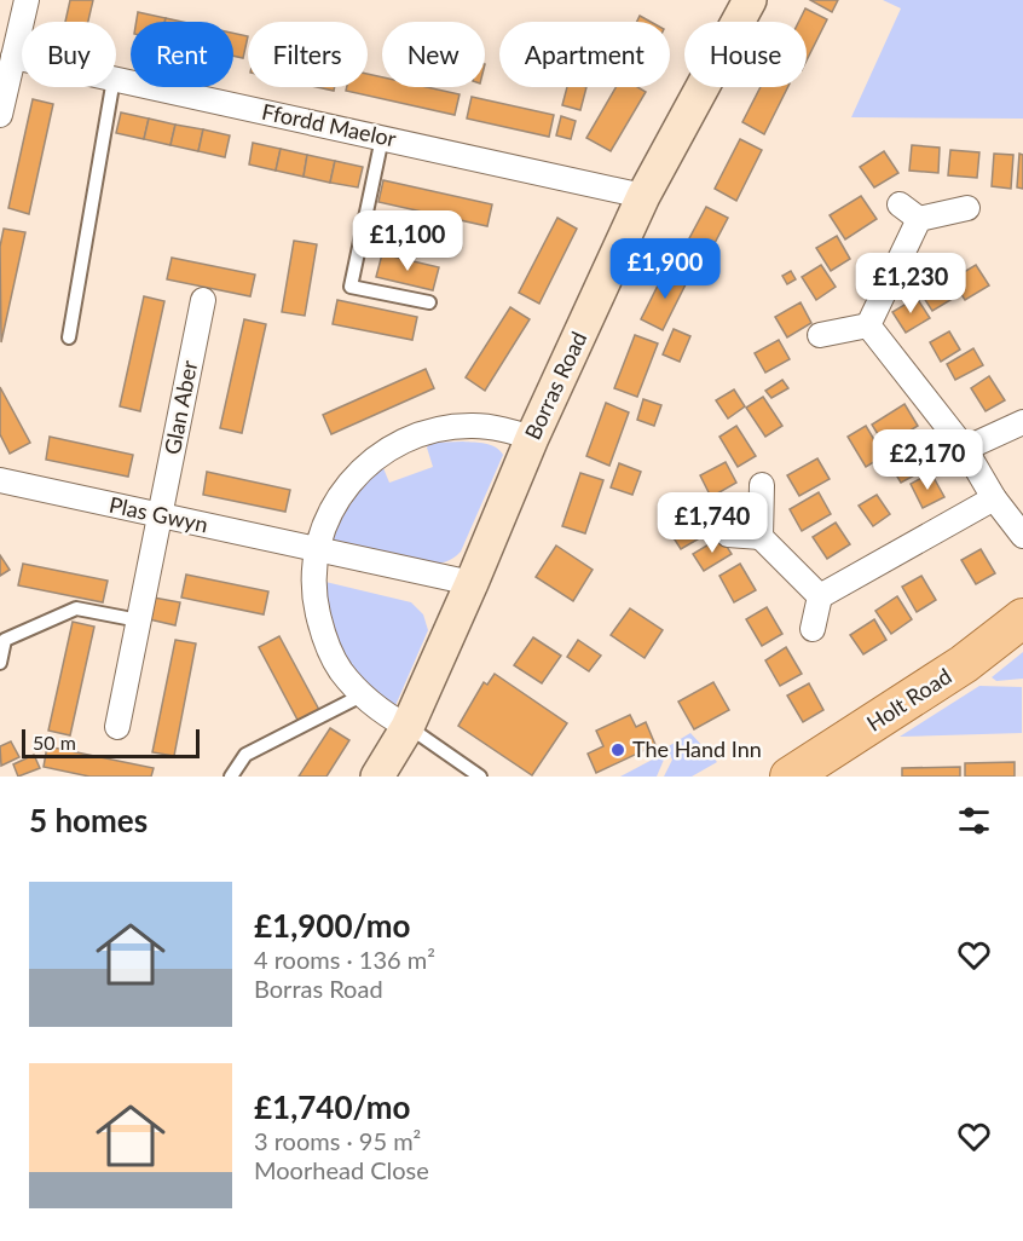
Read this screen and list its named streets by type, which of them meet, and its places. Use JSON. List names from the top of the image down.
{
  "streets": {
    "main road": ["Holt Road"],
    "street": [
      "Ffordd Maelor",
      "Borras Road",
      "Glan Aber",
      "Plas Gwyn"
    ]
  },
  "crossings": [
    ["Ffordd Maelor", "Borras Road"],
    ["Borras Road", "Plas Gwyn"],
    ["Glan Aber", "Plas Gwyn"]
  ],
  "places": ["The Hand Inn"],
  "scale_bar": "50 m",
  "page": {
    "chip": [
      "Buy",
      "Rent",
      "Filters",
      "New",
      "Apartment",
      "House"
    ],
    "price": [
      "£1,100",
      "£1,900",
      "£1,230",
      "£2,170",
      "£1,740"
    ],
    "scale": "50 m",
    "heading": "5 homes",
    "list": [
      {
        "name": "£1,900/mo",
        "note": "4 rooms · 136 m² · Borras Road"
      },
      {
        "name": "£1,740/mo",
        "note": "3 rooms · 95 m² · Moorhead Close"
      }
    ]
  }
}
